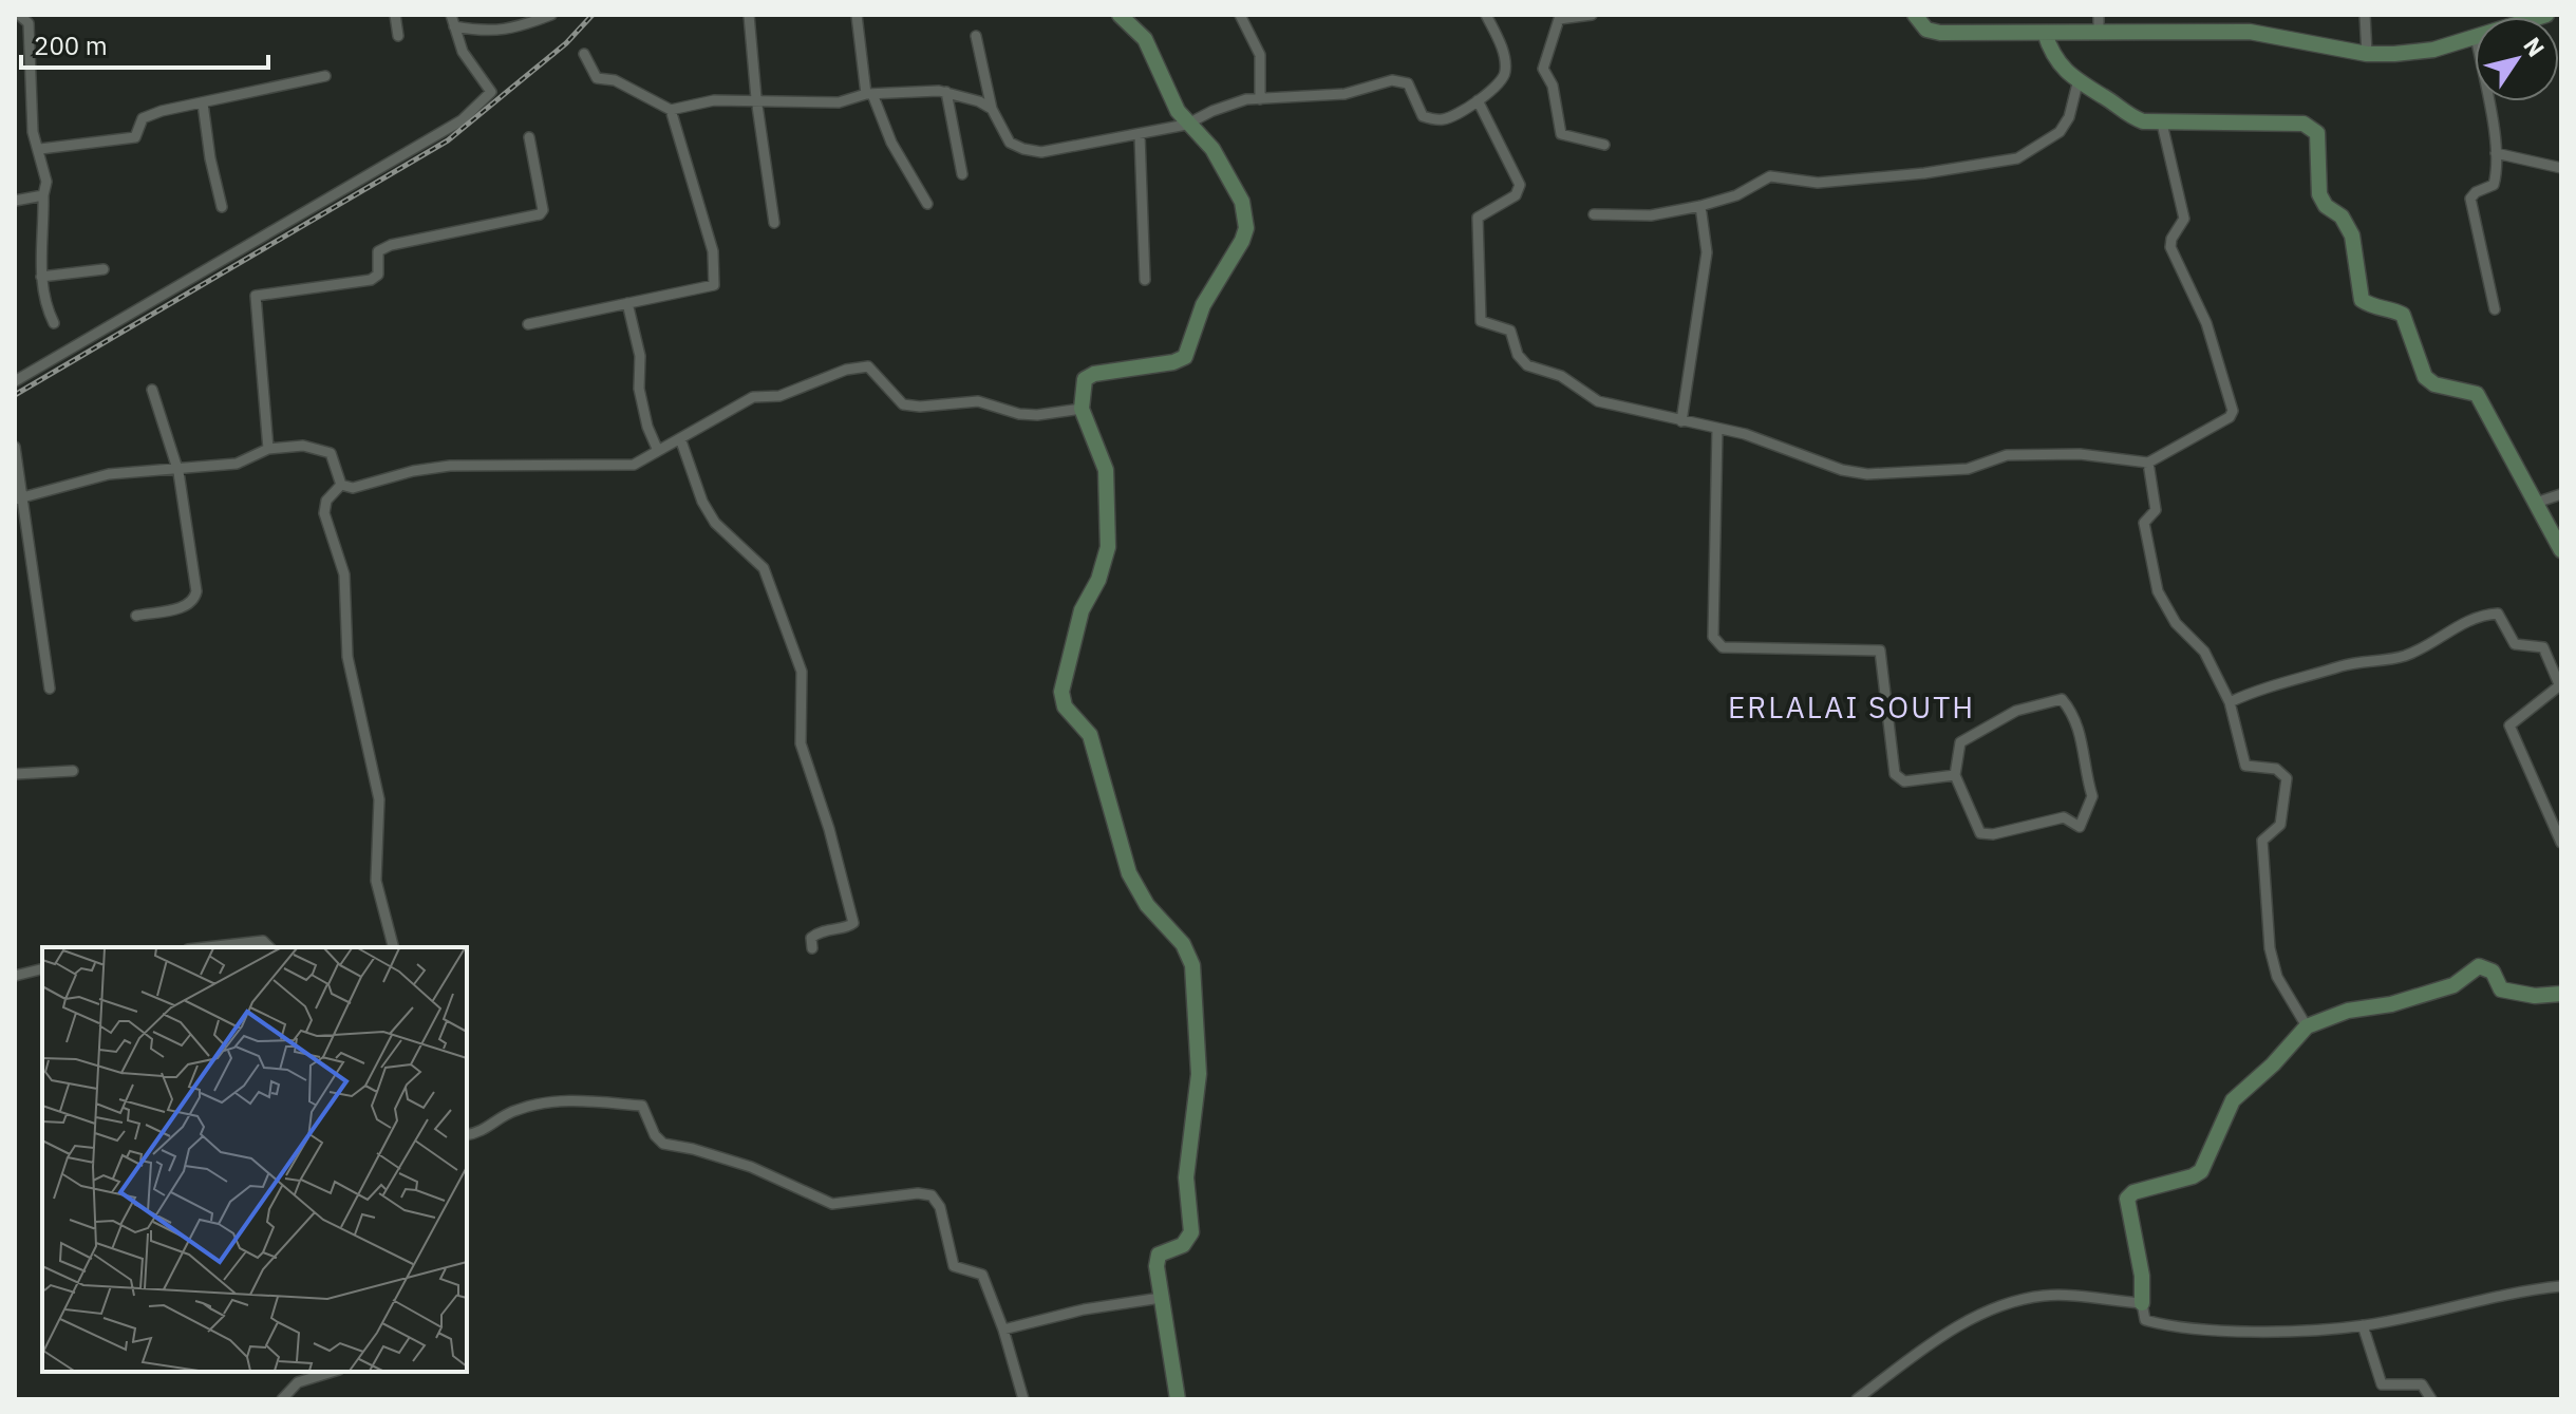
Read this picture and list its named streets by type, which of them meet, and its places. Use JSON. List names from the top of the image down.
{
  "districts": ["ERLALAI SOUTH"],
  "scale_bar": "200 m",
  "north": "top right"
}
